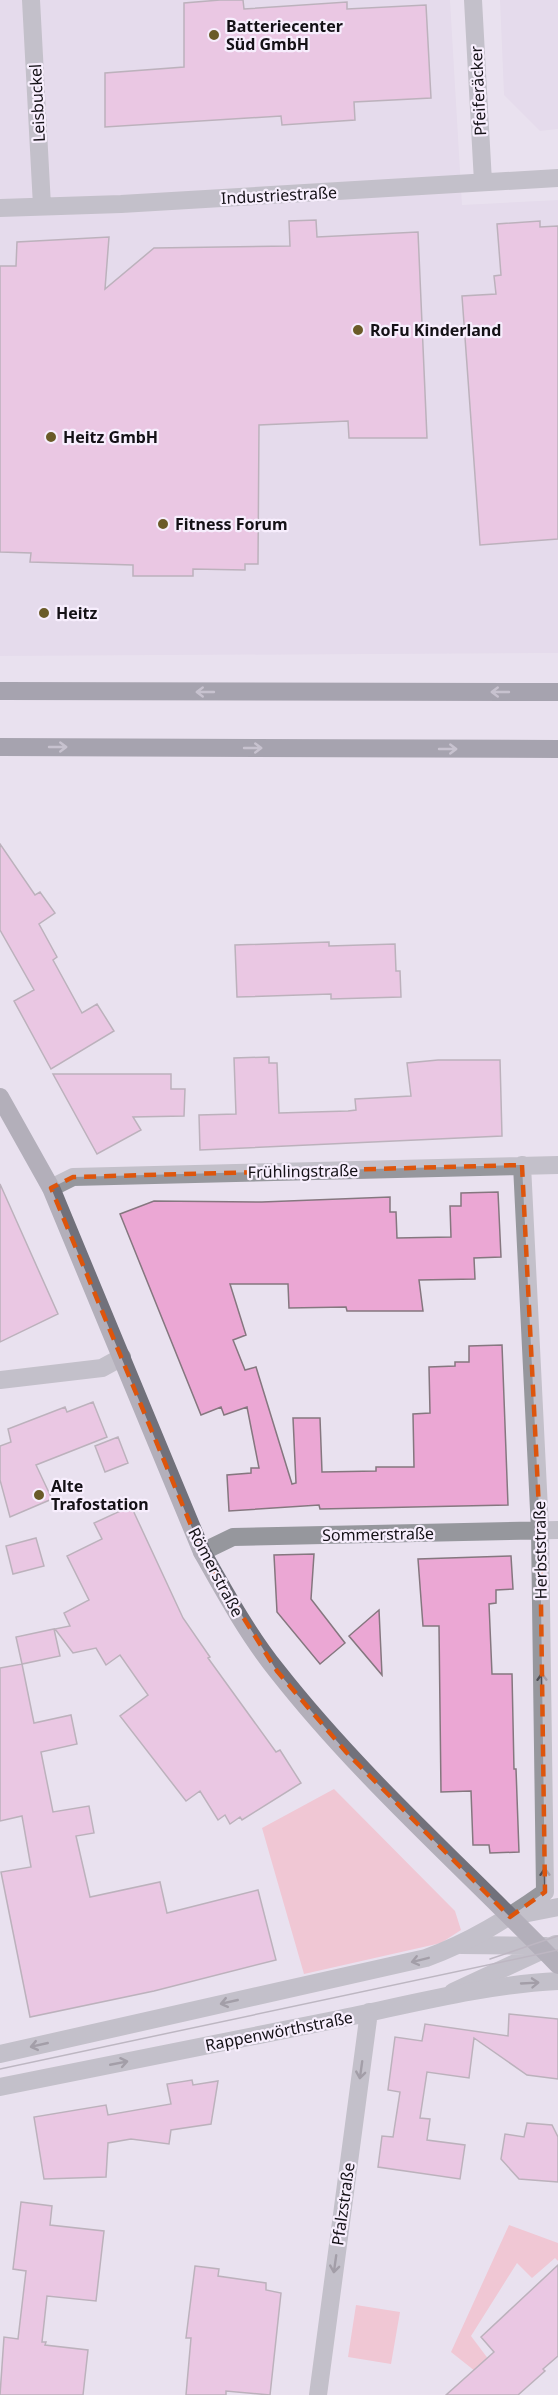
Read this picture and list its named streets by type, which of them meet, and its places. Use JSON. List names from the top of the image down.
{
  "streets": {
    "street": [
      "Pfeiferäcker",
      "Leisbuckel",
      "Industriestraße",
      "Frühlingstraße",
      "Sommerstraße",
      "Herbststraße",
      "Römerstraße",
      "Rappenwörthstraße",
      "Pfalzstraße"
    ]
  },
  "crossings": [
    ["Pfeiferäcker", "Industriestraße"],
    ["Leisbuckel", "Industriestraße"],
    ["Frühlingstraße", "Herbststraße"],
    ["Frühlingstraße", "Römerstraße"],
    ["Sommerstraße", "Herbststraße"],
    ["Sommerstraße", "Römerstraße"],
    ["Herbststraße", "Römerstraße"],
    ["Rappenwörthstraße", "Pfalzstraße"]
  ],
  "one_way": ["Herbststraße", "Pfalzstraße"],
  "places": [
    "Batteriecenter Süd GmbH",
    "RoFu Kinderland",
    "Heitz GmbH",
    "Fitness Forum",
    "Heitz",
    "Alte Trafostation"
  ]
}
